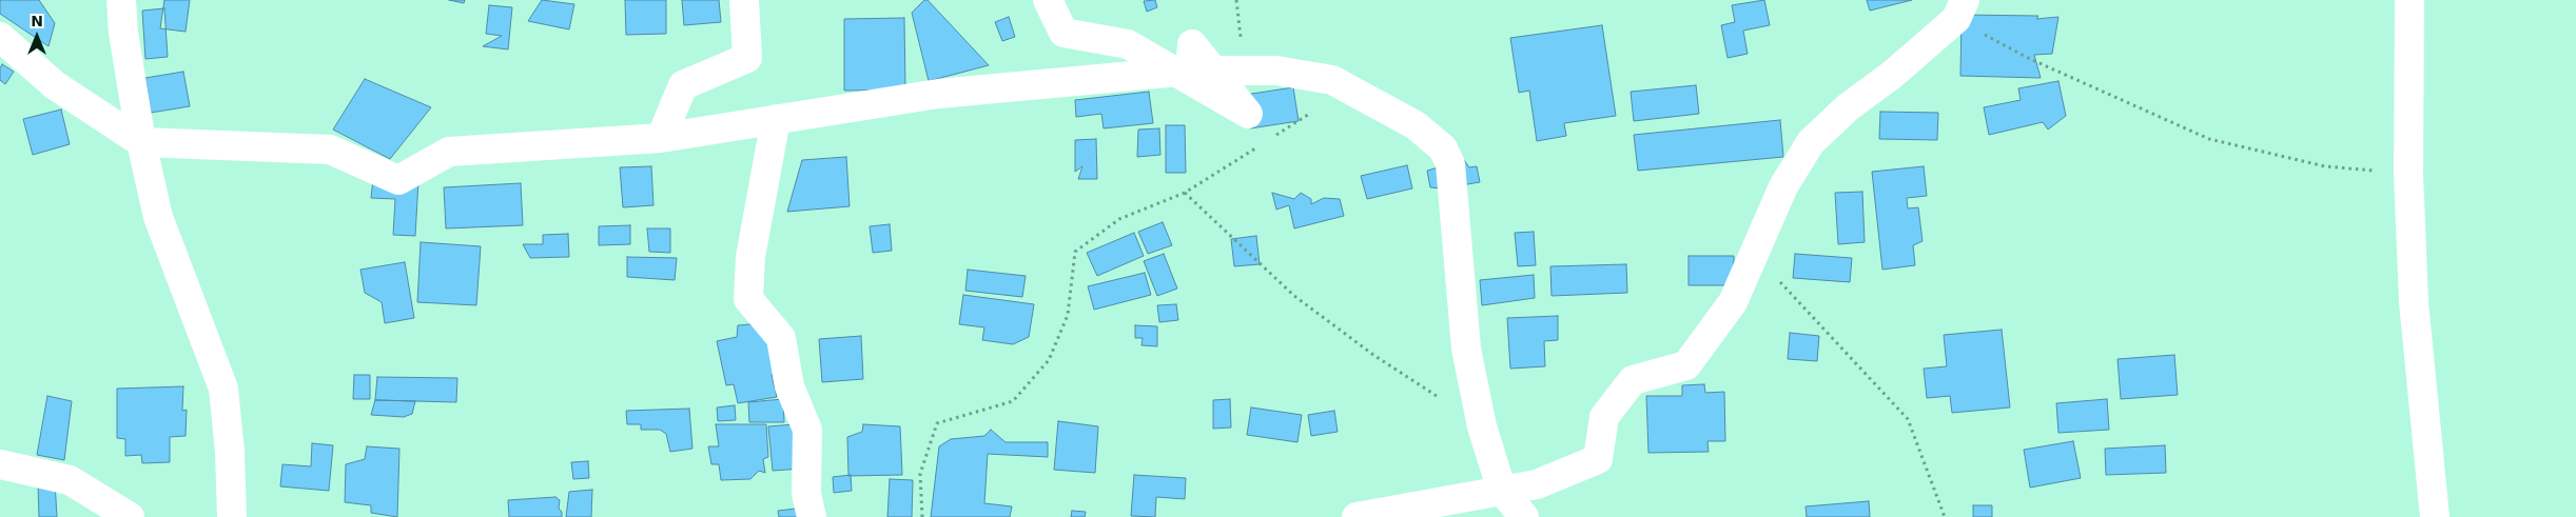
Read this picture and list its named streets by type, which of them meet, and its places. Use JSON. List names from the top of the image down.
{
  "north": "top"
}
